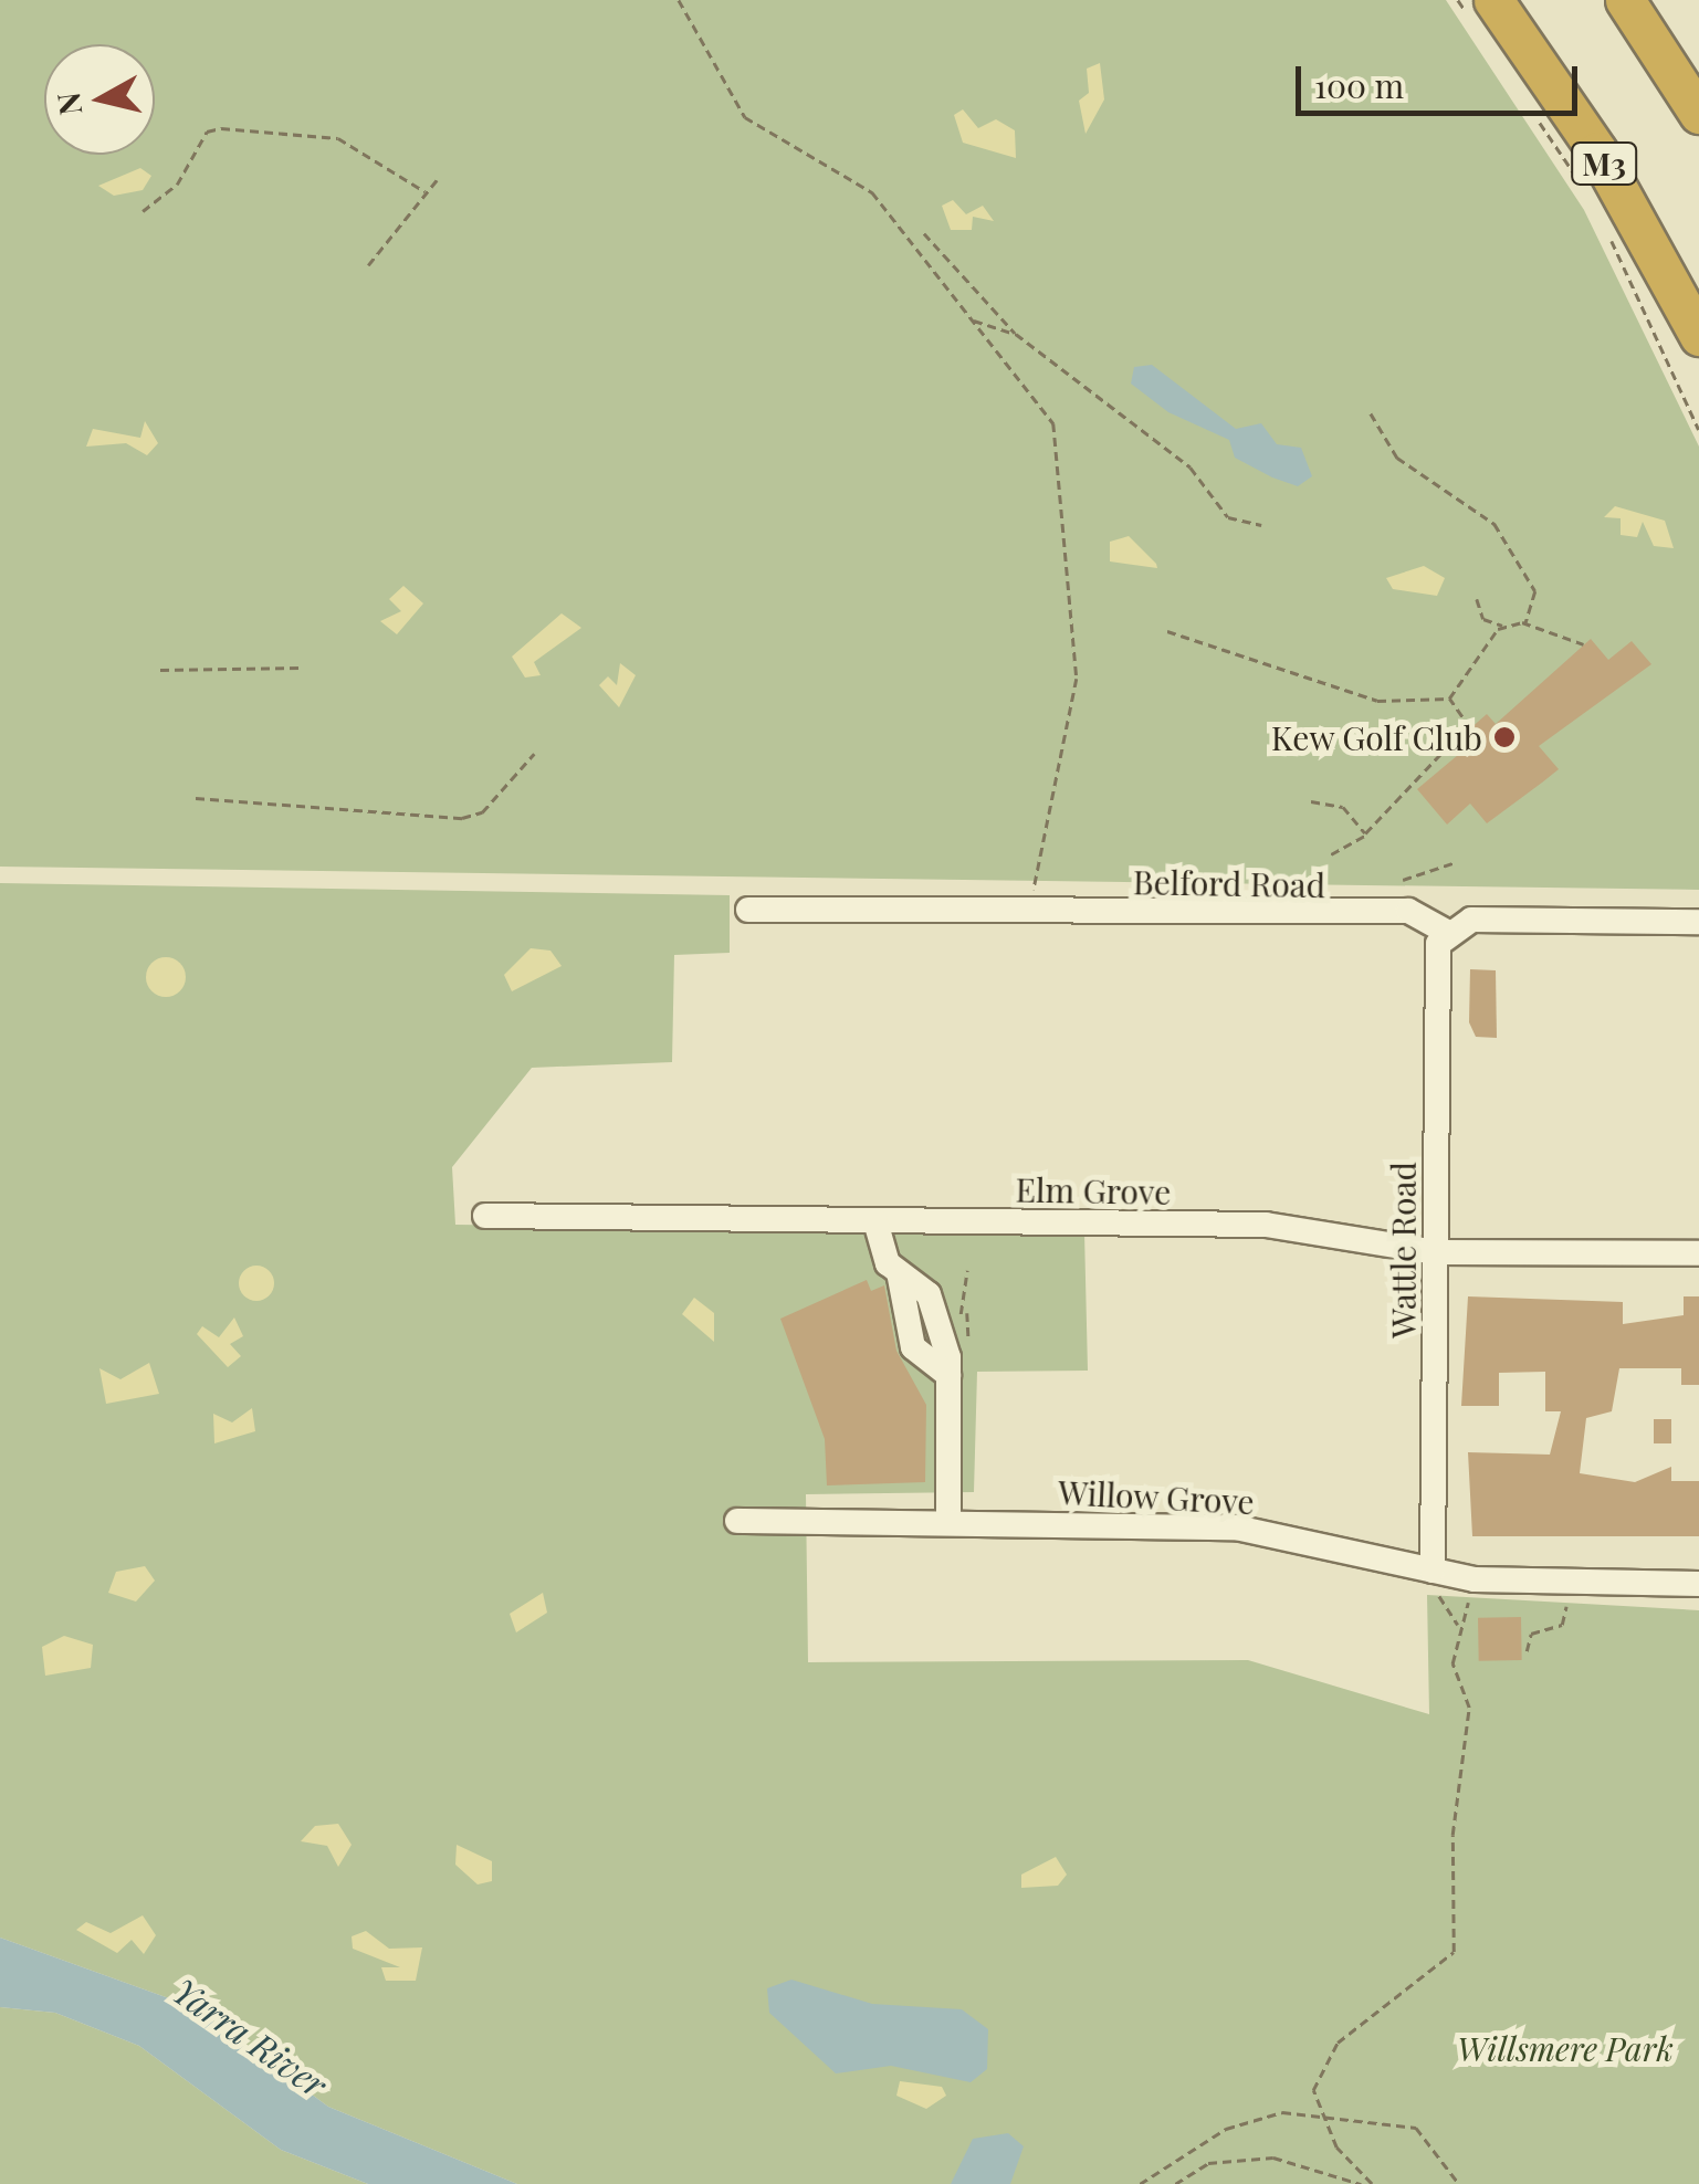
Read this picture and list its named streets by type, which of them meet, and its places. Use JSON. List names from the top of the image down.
{
  "streets": {
    "highway": ["M3"],
    "street": [
      "Belford Road",
      "Elm Grove",
      "Wattle Road",
      "Willow Grove"
    ]
  },
  "crossings": [
    ["Belford Road", "Wattle Road"],
    ["Elm Grove", "Wattle Road"],
    ["Wattle Road", "Willow Grove"]
  ],
  "water": ["Yarra River"],
  "parks": ["Willsmere Park"],
  "places": ["Kew Golf Club"],
  "scale_bar": "100 m",
  "north": "left"
}
